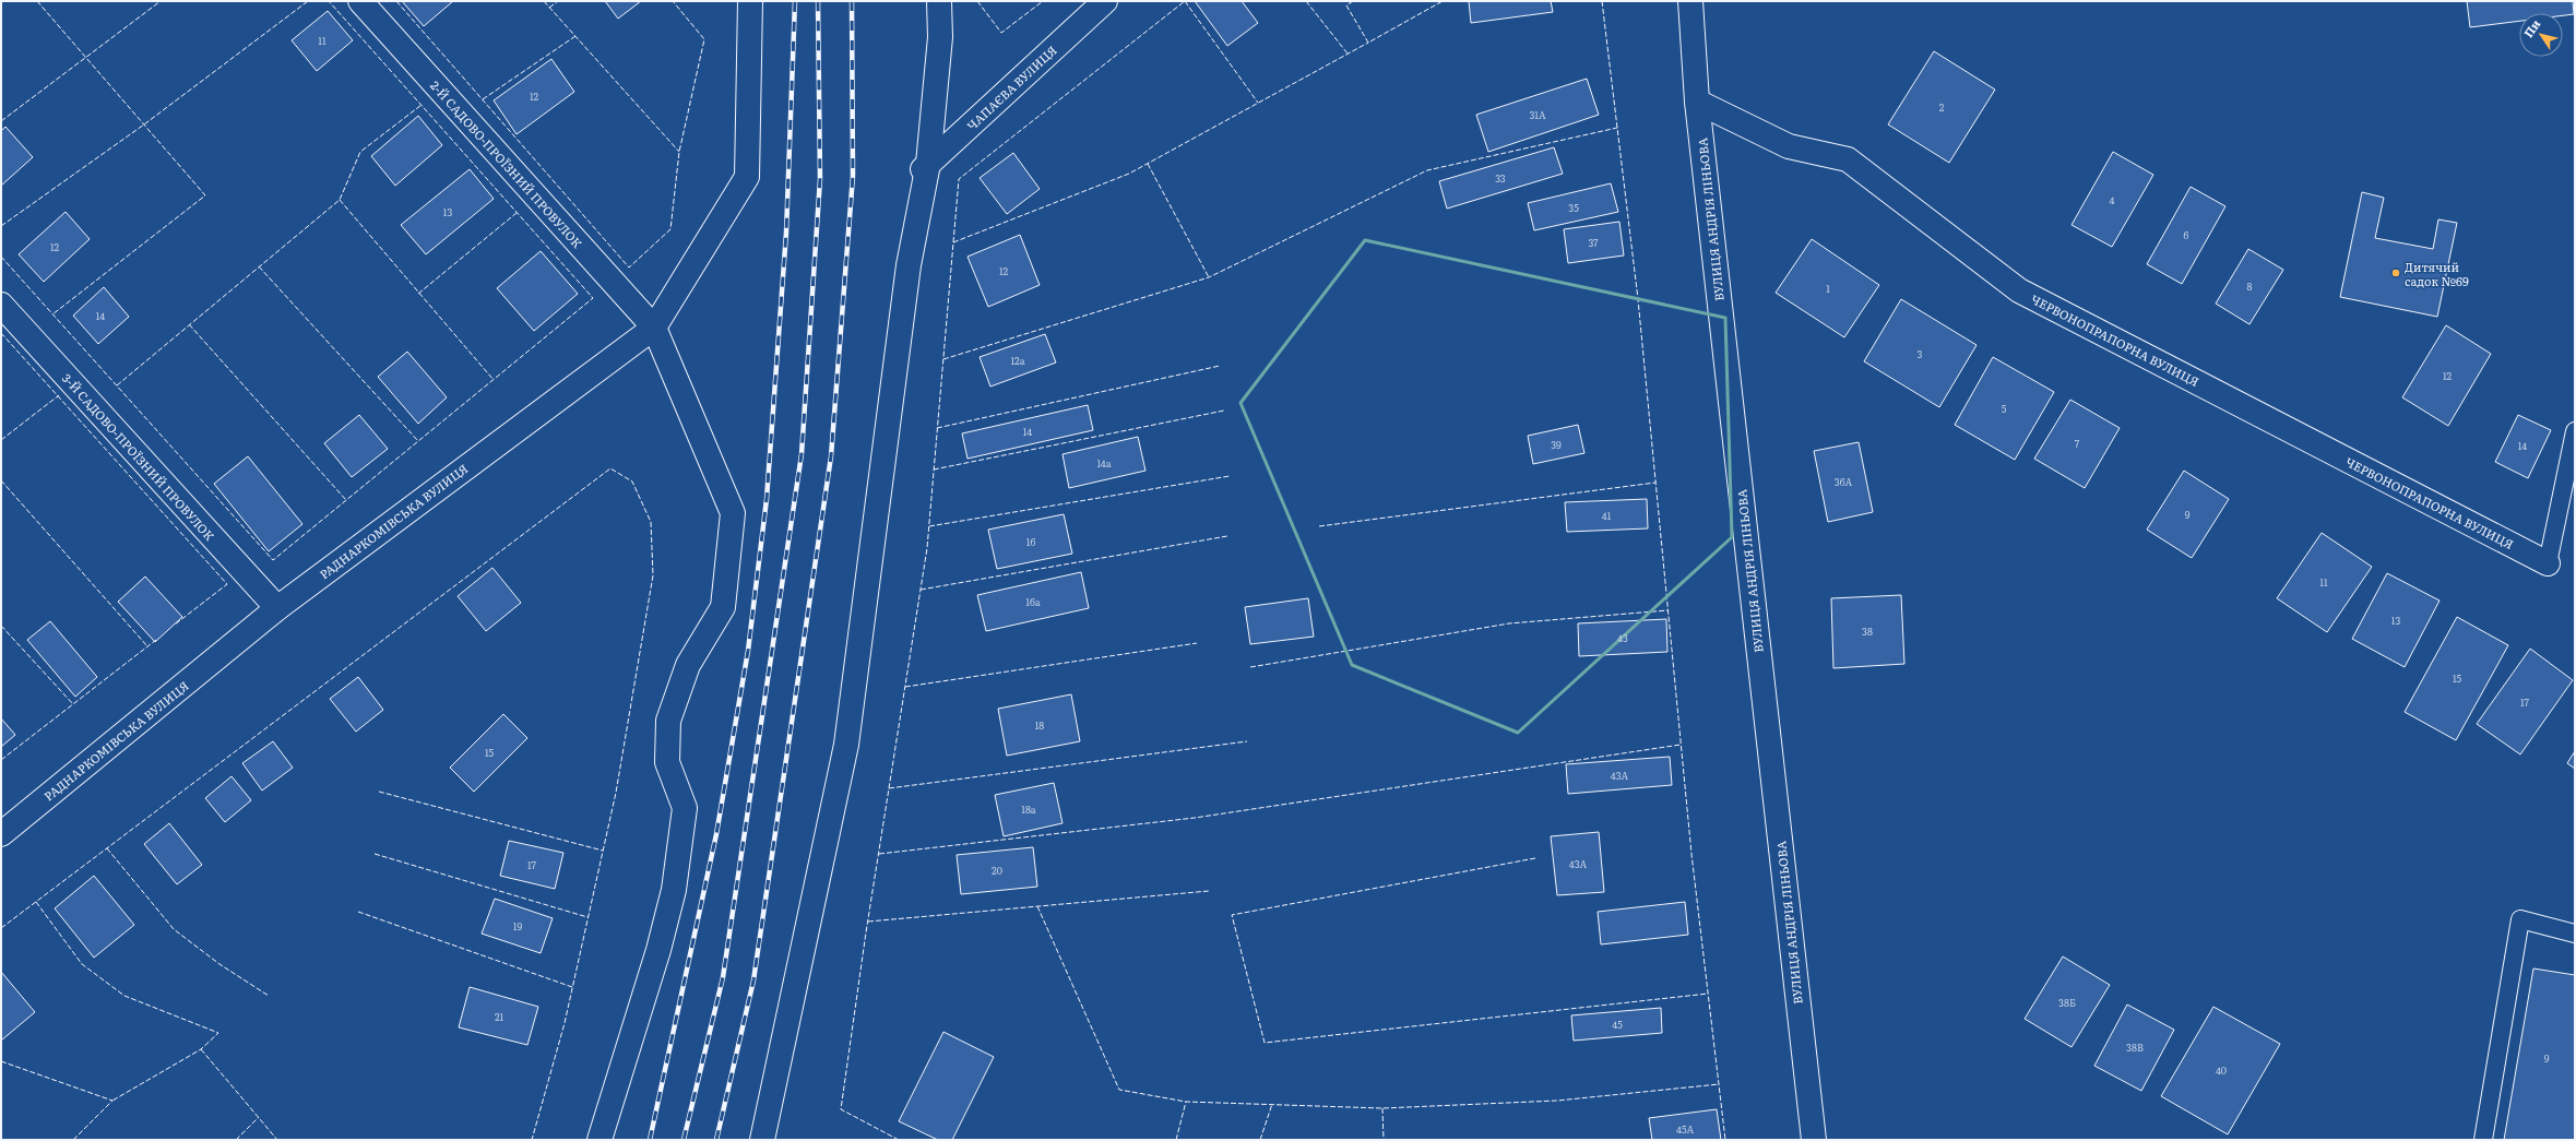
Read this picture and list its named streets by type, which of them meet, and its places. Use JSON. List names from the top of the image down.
{
  "streets": {
    "street": [
      "ЧАПАЄВА ВУЛИЦЯ",
      "2-Й САДОВО-ПРОЇЗНИЙ ПРОВУЛОК",
      "ВУЛИЦЯ АНДРІЯ ЛІНЬОВА",
      "ЧЕРВОНОПРАПОРНА ВУЛИЦЯ",
      "3-Й САДОВО-ПРОЇЗНИЙ ПРОВУЛОК",
      "РАДНАРКОМІВСЬКА ВУЛИЦЯ"
    ]
  },
  "crossings": [
    ["2-Й САДОВО-ПРОЇЗНИЙ ПРОВУЛОК", "РАДНАРКОМІВСЬКА ВУЛИЦЯ"],
    ["ВУЛИЦЯ АНДРІЯ ЛІНЬОВА", "ЧЕРВОНОПРАПОРНА ВУЛИЦЯ"],
    ["3-Й САДОВО-ПРОЇЗНИЙ ПРОВУЛОК", "РАДНАРКОМІВСЬКА ВУЛИЦЯ"]
  ],
  "places": ["Дитячий садок №69"],
  "house_numbers": [
    "11",
    "12",
    "2",
    "31А",
    "33",
    "4",
    "35",
    "13",
    "6",
    "37",
    "12",
    "12",
    "8",
    "1",
    "14",
    "3",
    "12а",
    "12",
    "5",
    "14",
    "7",
    "39",
    "14",
    "14а",
    "36А",
    "9",
    "41",
    "16",
    "11",
    "16а",
    "13",
    "38",
    "43",
    "15",
    "17",
    "18",
    "15",
    "43А",
    "18а",
    "43А",
    "17",
    "20",
    "19",
    "38Б",
    "21",
    "45",
    "38В",
    "9",
    "40",
    "45А"
  ],
  "north": "top left"
}
